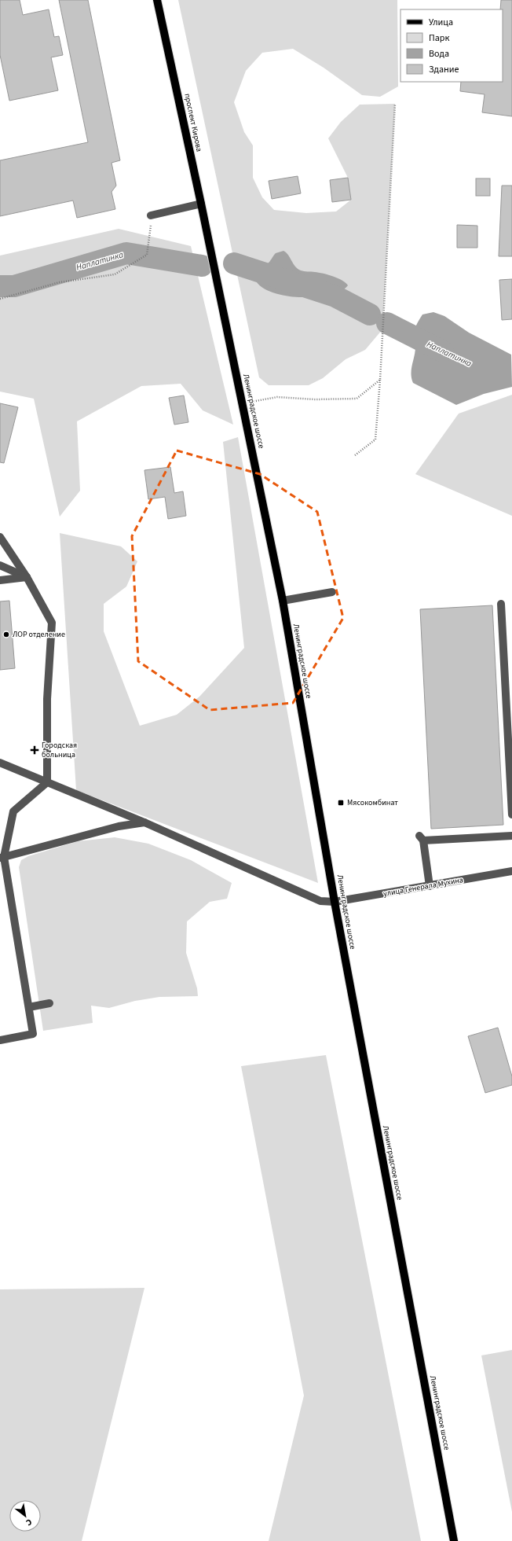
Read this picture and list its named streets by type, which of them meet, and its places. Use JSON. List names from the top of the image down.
{
  "streets": {
    "main road": ["проспект Кирова", "Ленинградское шоссе"],
    "street": ["улица Генерала Мухина"]
  },
  "crossings": [
    ["проспект Кирова", "Ленинградское шоссе"],
    ["Ленинградское шоссе", "улица Генерала Мухина"]
  ],
  "water": ["Наплатинка"],
  "places": {
    "other": ["ЛОР отделение"],
    "health": ["Городская больница"],
    "transit": ["Мясокомбинат"]
  },
  "legend": [
    "Улица",
    "Парк",
    "Вода",
    "Здание"
  ],
  "north": "bottom right"
}
